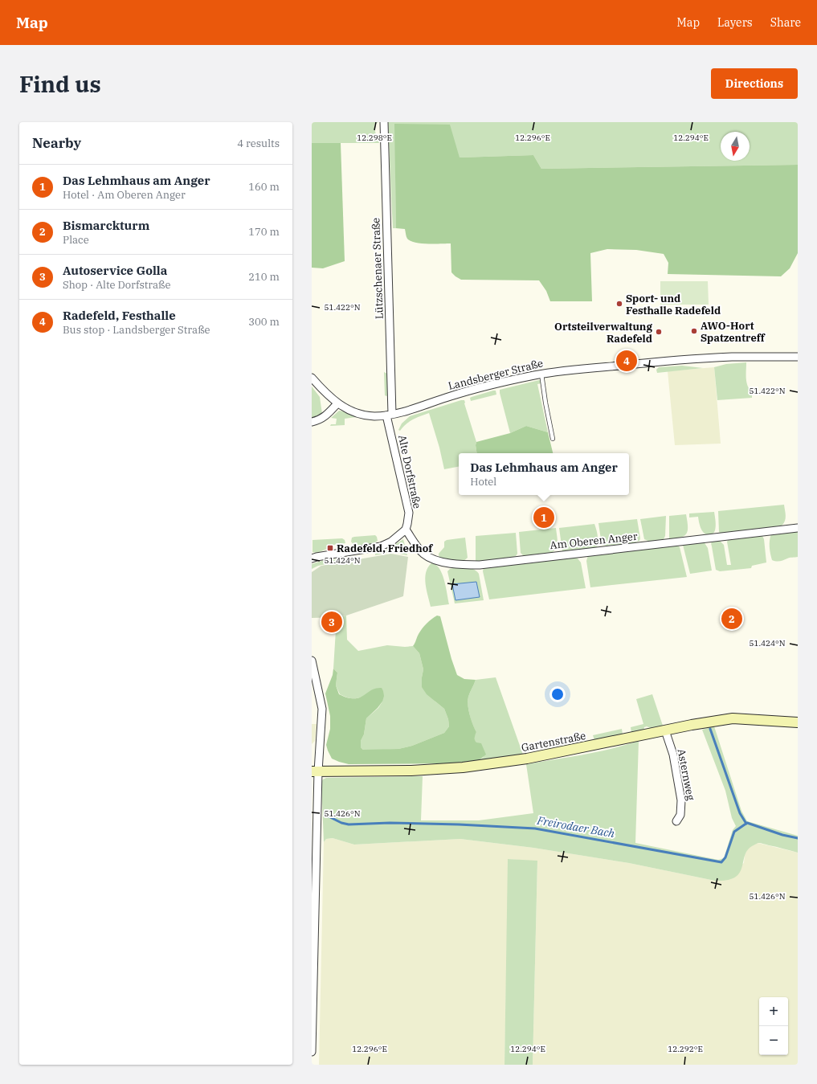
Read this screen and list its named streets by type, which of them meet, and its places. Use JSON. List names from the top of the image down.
{
  "streets": {
    "main road": ["Gartenstraße"],
    "street": [
      "Lützschenaer Straße",
      "Landsberger Straße",
      "Alte Dorfstraße",
      "Am Oberen Anger",
      "Asternweg"
    ]
  },
  "crossings": [
    ["Lützschenaer Straße", "Landsberger Straße"],
    ["Lützschenaer Straße", "Alte Dorfstraße"],
    ["Landsberger Straße", "Alte Dorfstraße"],
    ["Alte Dorfstraße", "Am Oberen Anger"],
    ["Gartenstraße", "Asternweg"]
  ],
  "water": ["Freirodaer Bach"],
  "places": {
    "other": ["Sport- und Festhalle Radefeld", "AWO-Hort Spatzentreff", "Ortsteilverwaltung Radefeld"],
    "transit": ["Radefeld, Friedhof"]
  },
  "north": "bottom",
  "page": {
    "header": "Map",
    "nav": ["Map", "Layers", "Share"],
    "buttons": "Directions",
    "title": "Find us",
    "heading": ["Nearby", "4 results"],
    "list": [
      {
        "mark": "1",
        "name": "Das Lehmhaus am Anger",
        "note": "Hotel · Am Oberen Anger",
        "value": "160 m"
      },
      {
        "mark": "2",
        "name": "Bismarckturm",
        "note": "Place",
        "value": "170 m"
      },
      {
        "mark": "3",
        "name": "Autoservice Golla",
        "note": "Shop · Alte Dorfstraße",
        "value": "210 m"
      },
      {
        "mark": "4",
        "name": "Radefeld, Festhalle",
        "note": "Bus stop · Landsberger Straße",
        "value": "300 m"
      }
    ],
    "pins": [
      "4",
      "1",
      "2",
      "3"
    ],
    "popup": ["Das Lehmhaus am Anger", "Hotel"],
    "map_buttons": ["+", "−"]
  },
  "coordinates": [
    "12.298°E",
    "12.296°E",
    "12.294°E",
    "51.422°N",
    "51.424°N",
    "51.426°N",
    "12.292°E"
  ]
}
